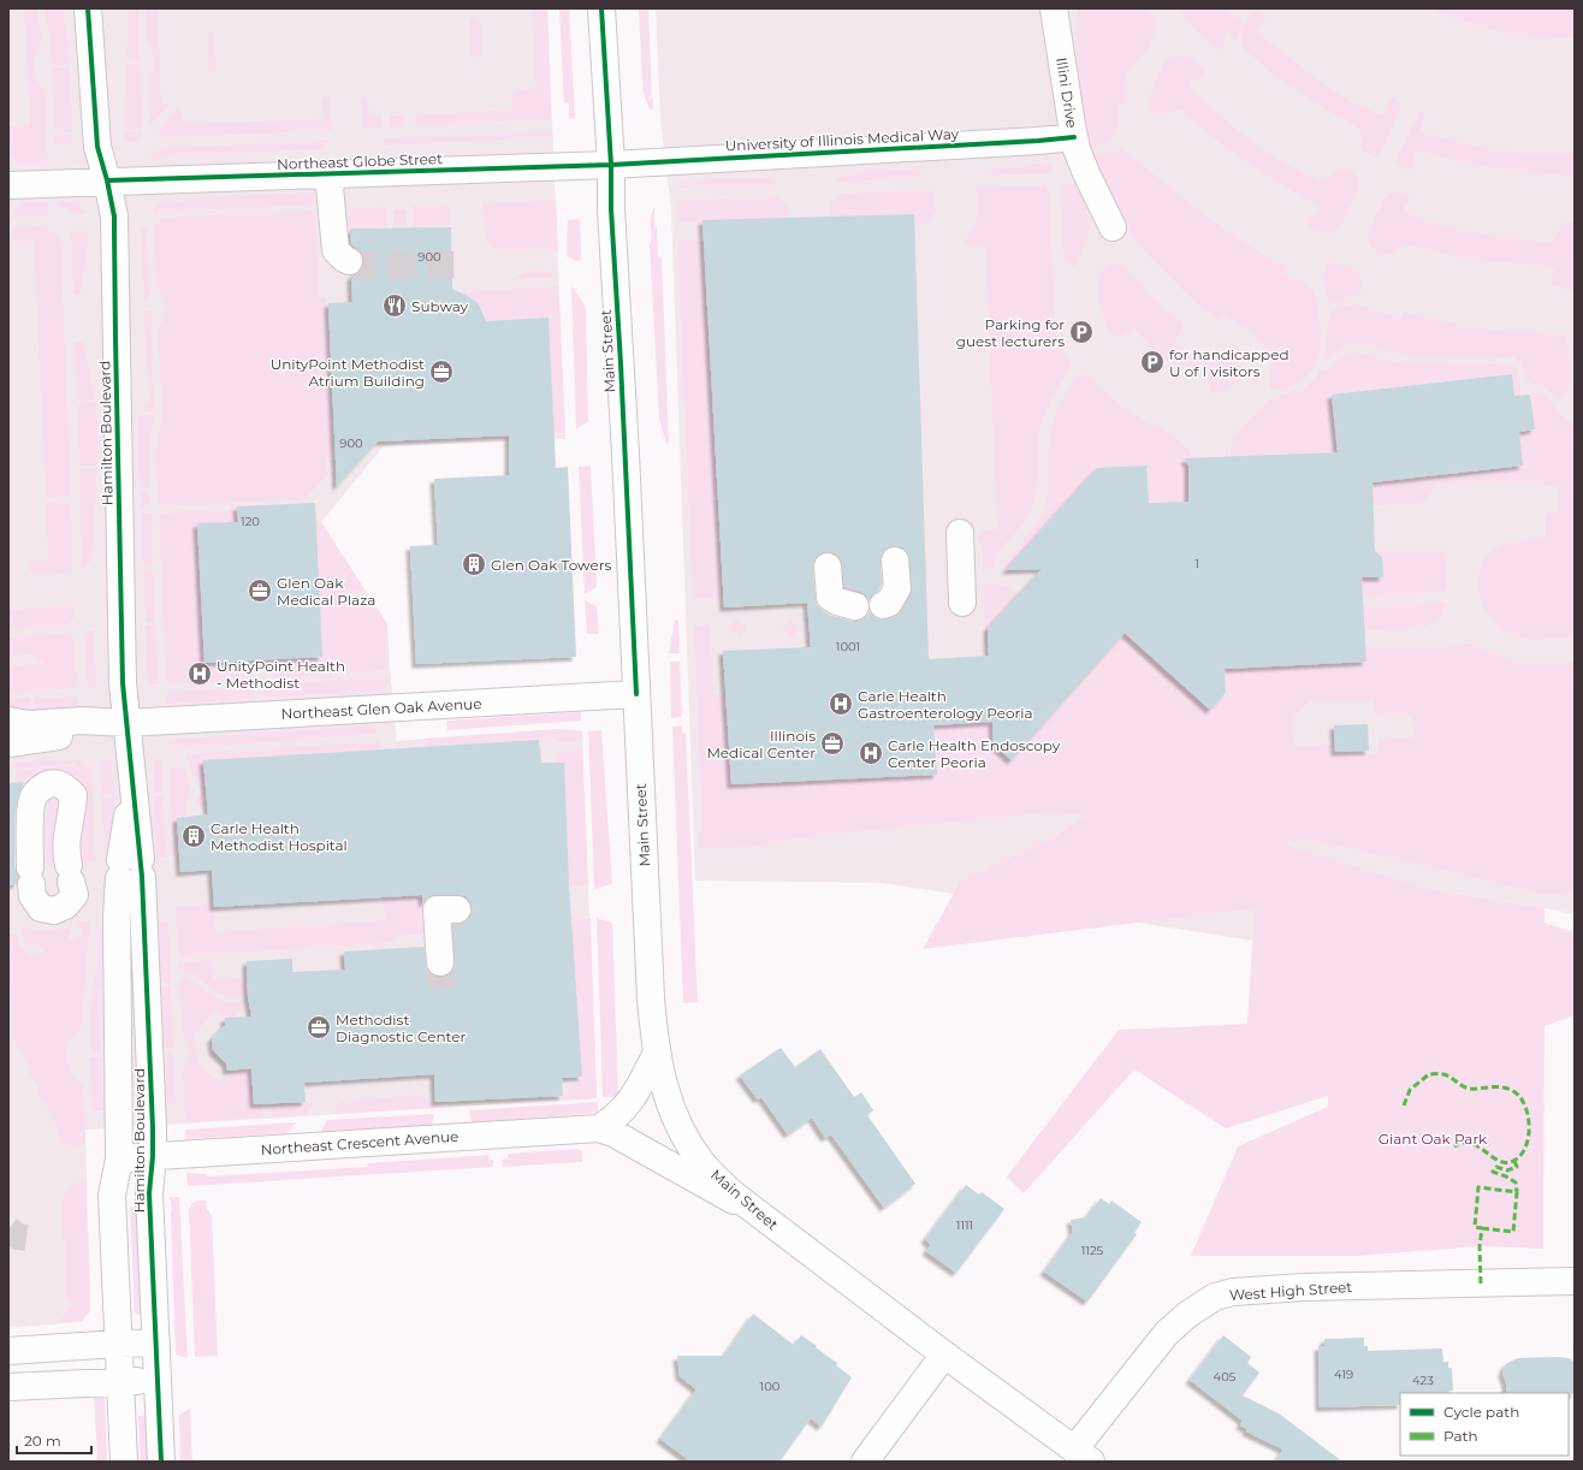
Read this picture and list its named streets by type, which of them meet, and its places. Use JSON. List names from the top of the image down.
{
  "streets": {
    "street": [
      "Illini Drive",
      "University of Illinois Medical Way",
      "Northeast Globe Street",
      "Main Street",
      "Hamilton Boulevard",
      "Northeast Glen Oak Avenue",
      "Northeast Crescent Avenue",
      "West High Street"
    ]
  },
  "crossings": [
    ["Illini Drive", "University of Illinois Medical Way"],
    ["University of Illinois Medical Way", "Northeast Globe Street"],
    ["University of Illinois Medical Way", "Main Street"],
    ["Northeast Globe Street", "Main Street"],
    ["Northeast Globe Street", "Hamilton Boulevard"],
    ["Main Street", "Northeast Glen Oak Avenue"],
    ["Main Street", "Northeast Crescent Avenue"],
    ["Main Street", "West High Street"],
    ["Hamilton Boulevard", "Northeast Glen Oak Avenue"],
    ["Hamilton Boulevard", "Northeast Crescent Avenue"]
  ],
  "parks": ["Giant Oak Park"],
  "places": {
    "restaurant": ["Subway"],
    "parking": ["Parking for guest lecturers", "for handicapped U of I visitors"],
    "office": [
      "UnityPoint Methodist Atrium Building",
      "Glen Oak Medical Plaza",
      "Illinois Medical Center",
      "Methodist Diagnostic Center"
    ],
    "building": ["Glen Oak Towers", "Carle Health Methodist Hospital"],
    "hospital": ["UnityPoint Health - Methodist", "Carle Health Gastroenterology Peoria", "Carle Health Endoscopy Center Peoria"]
  },
  "house_numbers": [
    "900",
    "900",
    "120",
    "1",
    "1001",
    "1111",
    "1125",
    "419",
    "405",
    "423",
    "100"
  ],
  "legend": ["Cycle path", "Path"],
  "scale_bar": "20 m"
}
